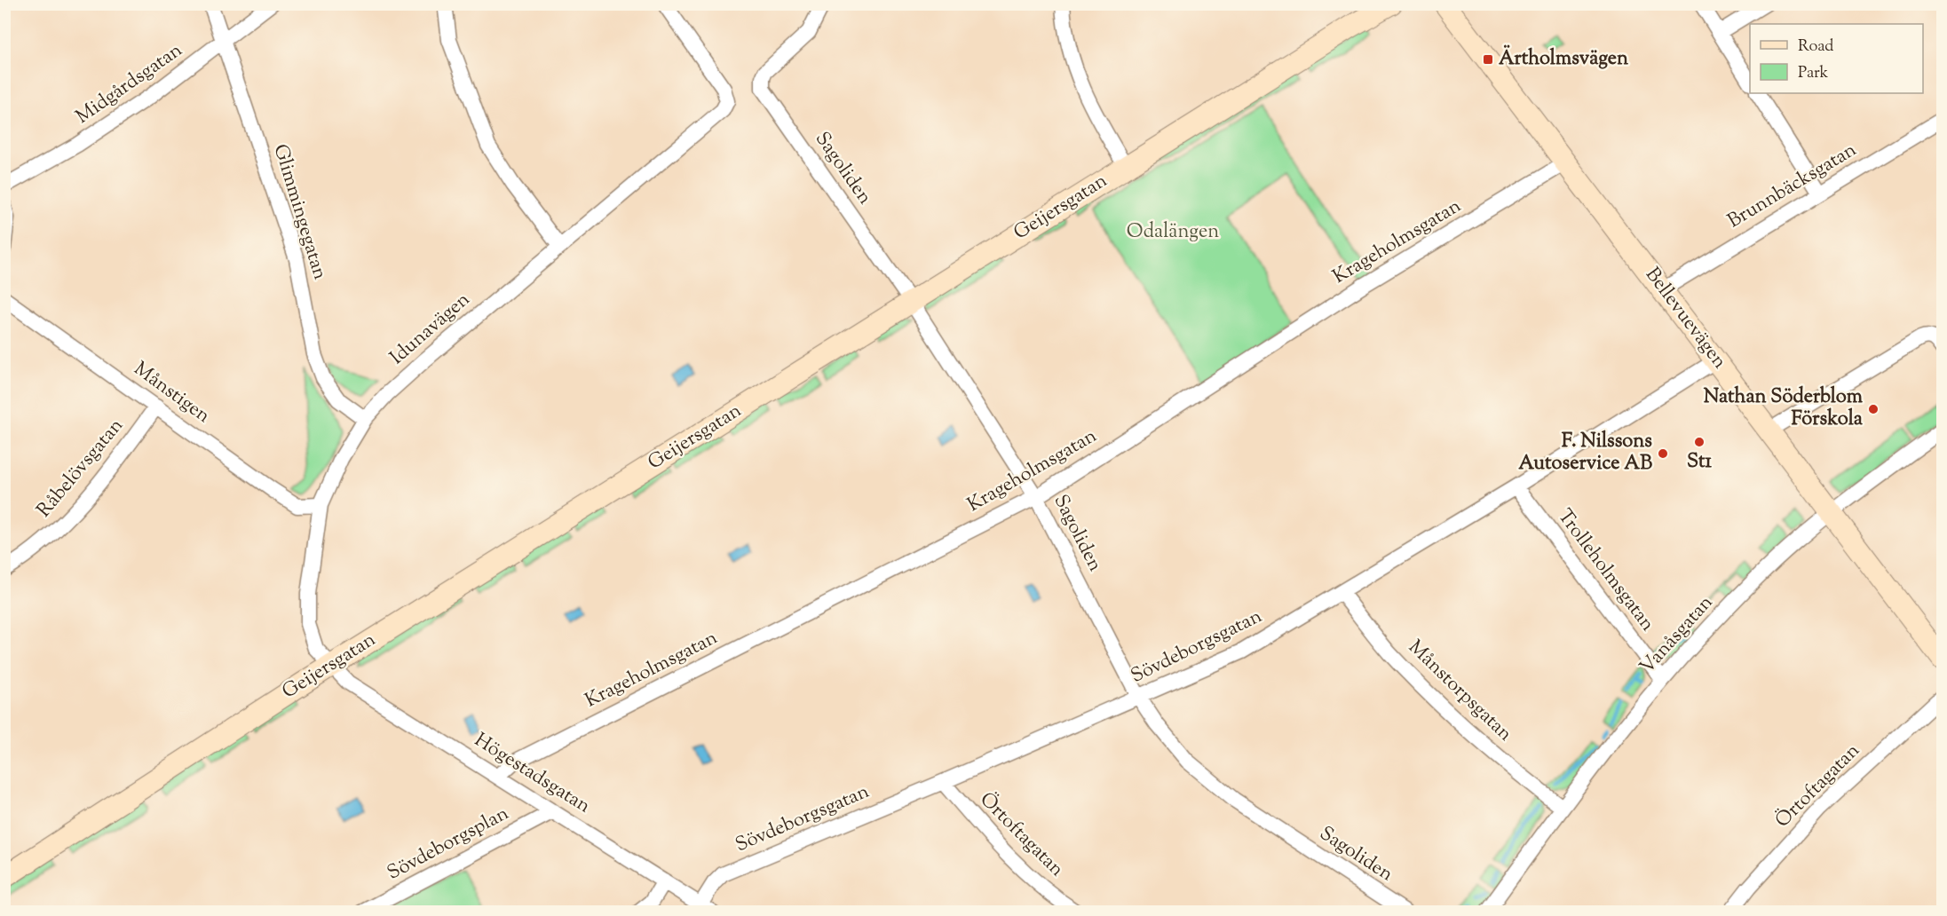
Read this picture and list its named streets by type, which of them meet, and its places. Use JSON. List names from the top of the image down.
{
  "streets": {
    "street": [
      "Midgårdsgatan",
      "Sagoliden",
      "Brunnbäcksgatan",
      "Geijersgatan",
      "Glimmingegatan",
      "Krageholmsgatan",
      "Bellevuevägen",
      "Idunavägen",
      "Månstigen",
      "Råbelövsgatan",
      "Trolleholmsgatan",
      "Vanåsgatan",
      "Sövdeborgsgatan",
      "Månstorpsgatan",
      "Högestadsgatan",
      "Örtoftagatan",
      "Sövdeborgsplan"
    ]
  },
  "crossings": [
    ["Midgårdsgatan", "Glimmingegatan"],
    ["Sagoliden", "Geijersgatan"],
    ["Sagoliden", "Krageholmsgatan"],
    ["Sagoliden", "Sövdeborgsgatan"],
    ["Brunnbäcksgatan", "Bellevuevägen"],
    ["Geijersgatan", "Idunavägen"],
    ["Geijersgatan", "Högestadsgatan"],
    ["Glimmingegatan", "Idunavägen"],
    ["Krageholmsgatan", "Bellevuevägen"],
    ["Krageholmsgatan", "Högestadsgatan"],
    ["Bellevuevägen", "Vanåsgatan"],
    ["Bellevuevägen", "Sövdeborgsgatan"],
    ["Idunavägen", "Månstigen"],
    ["Idunavägen", "Högestadsgatan"],
    ["Månstigen", "Råbelövsgatan"],
    ["Trolleholmsgatan", "Vanåsgatan"],
    ["Trolleholmsgatan", "Sövdeborgsgatan"],
    ["Vanåsgatan", "Månstorpsgatan"],
    ["Sövdeborgsgatan", "Månstorpsgatan"],
    ["Sövdeborgsgatan", "Högestadsgatan"],
    ["Sövdeborgsgatan", "Örtoftagatan"],
    ["Högestadsgatan", "Sövdeborgsplan"]
  ],
  "parks": ["Odalängen"],
  "places": {
    "transit": ["Ärtholmsvägen"],
    "other": ["Nathan Söderblom Förskola", "St1", "F. Nilssons Autoservice AB"]
  },
  "legend": ["Road", "Park"]
}
